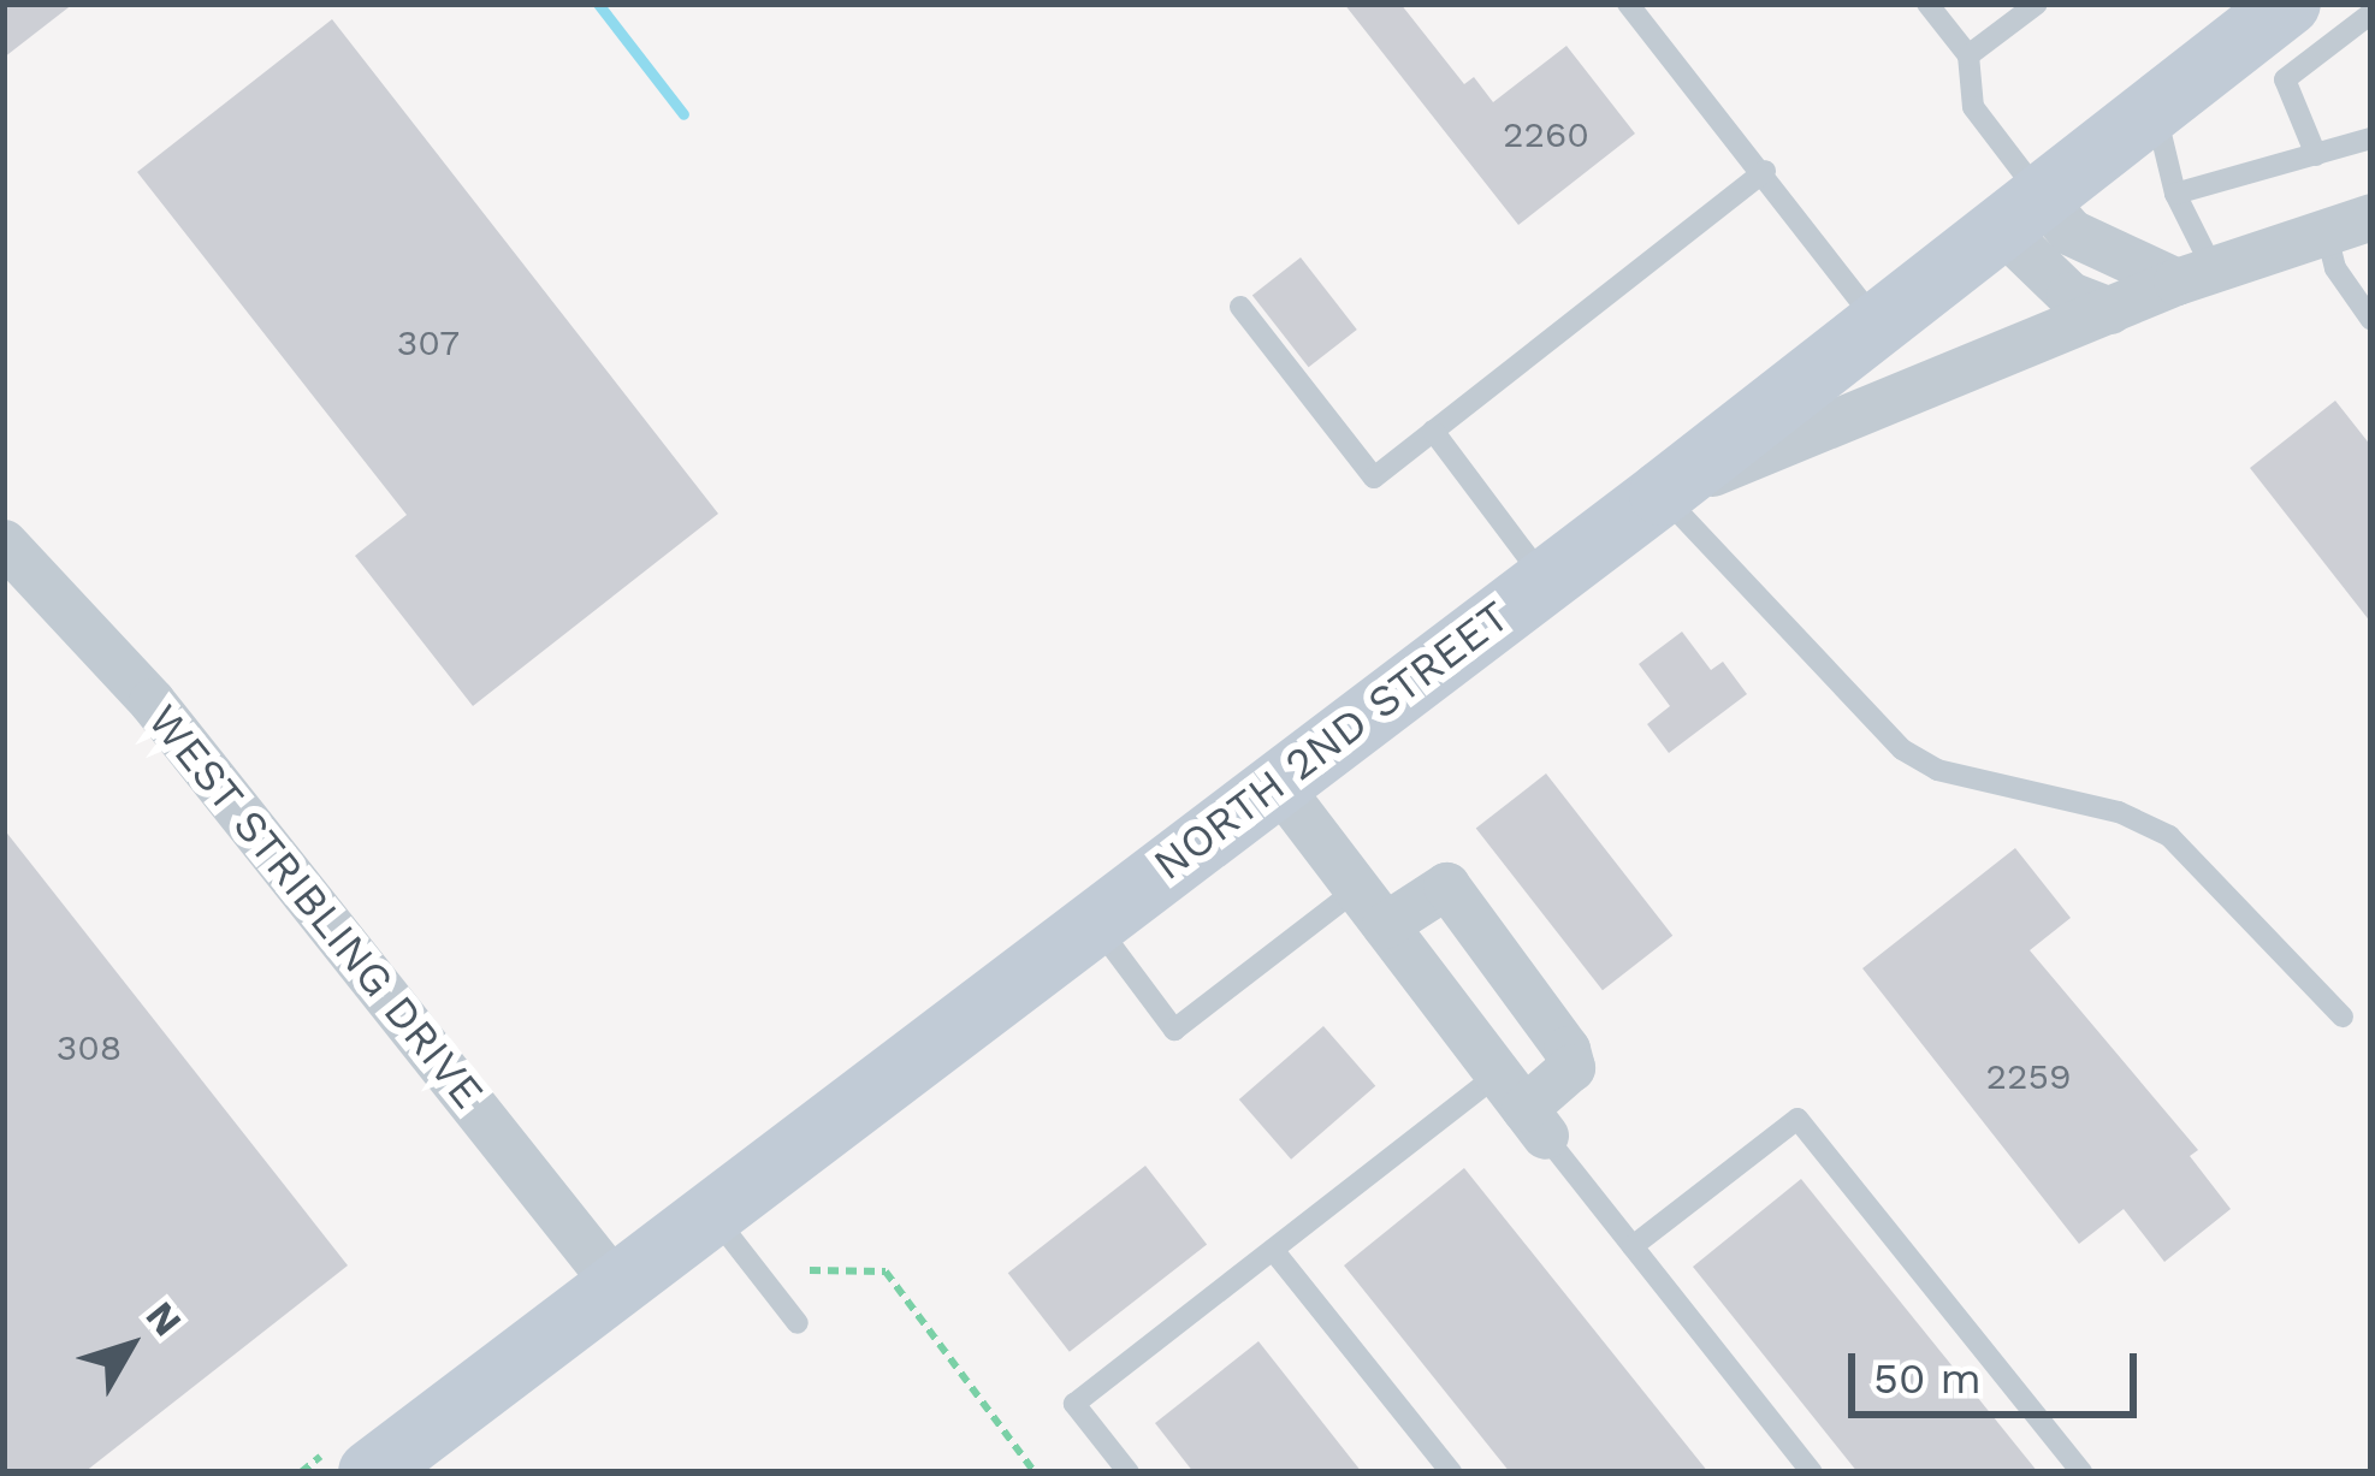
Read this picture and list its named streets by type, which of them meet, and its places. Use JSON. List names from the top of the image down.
{
  "streets": {
    "main road": ["NORTH 2ND STREET"],
    "street": ["WEST STRIBLING DRIVE"]
  },
  "crossings": [
    ["NORTH 2ND STREET", "WEST STRIBLING DRIVE"]
  ],
  "house_numbers": [
    "2260",
    "307",
    "308",
    "2259"
  ],
  "scale_bar": "50 m",
  "north": "top right"
}
